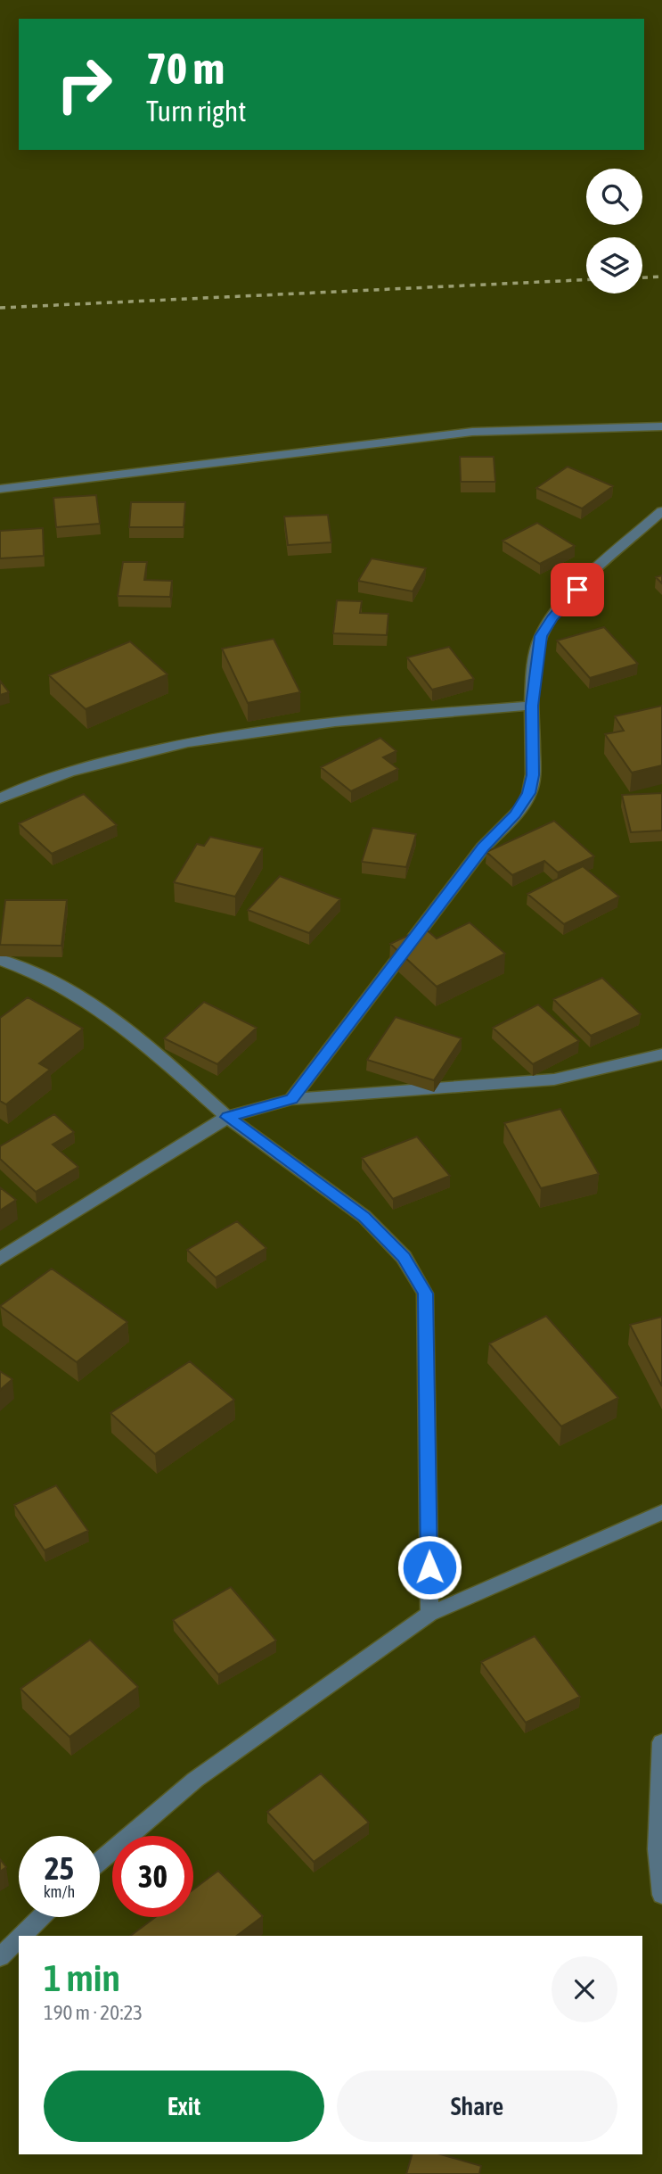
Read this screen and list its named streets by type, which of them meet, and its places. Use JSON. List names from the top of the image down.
{
  "page": {
    "turn": ["70 m", "Turn right"],
    "speed": "25 km/h",
    "limit": "30",
    "heading": ["1 min", "190 m · 20:23"],
    "buttons": ["Exit", "Share"]
  }
}
